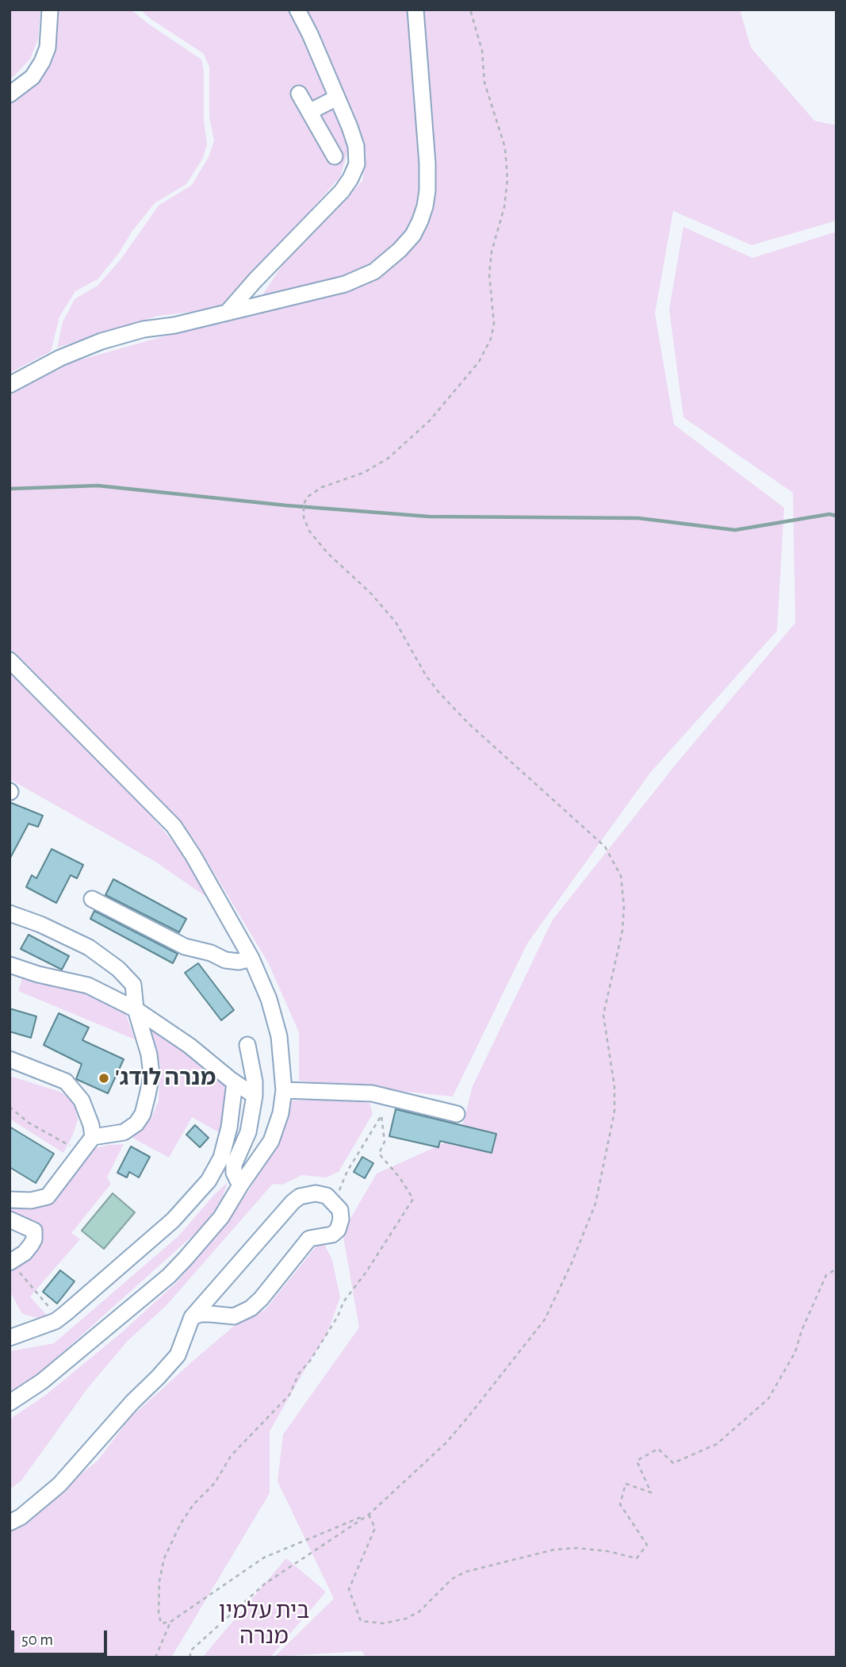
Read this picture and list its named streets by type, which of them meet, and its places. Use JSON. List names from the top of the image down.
{
  "parks": ["בית עלמין מנרה"],
  "places": ["'מנרה לודג"],
  "scale_bar": "50 m"
}
